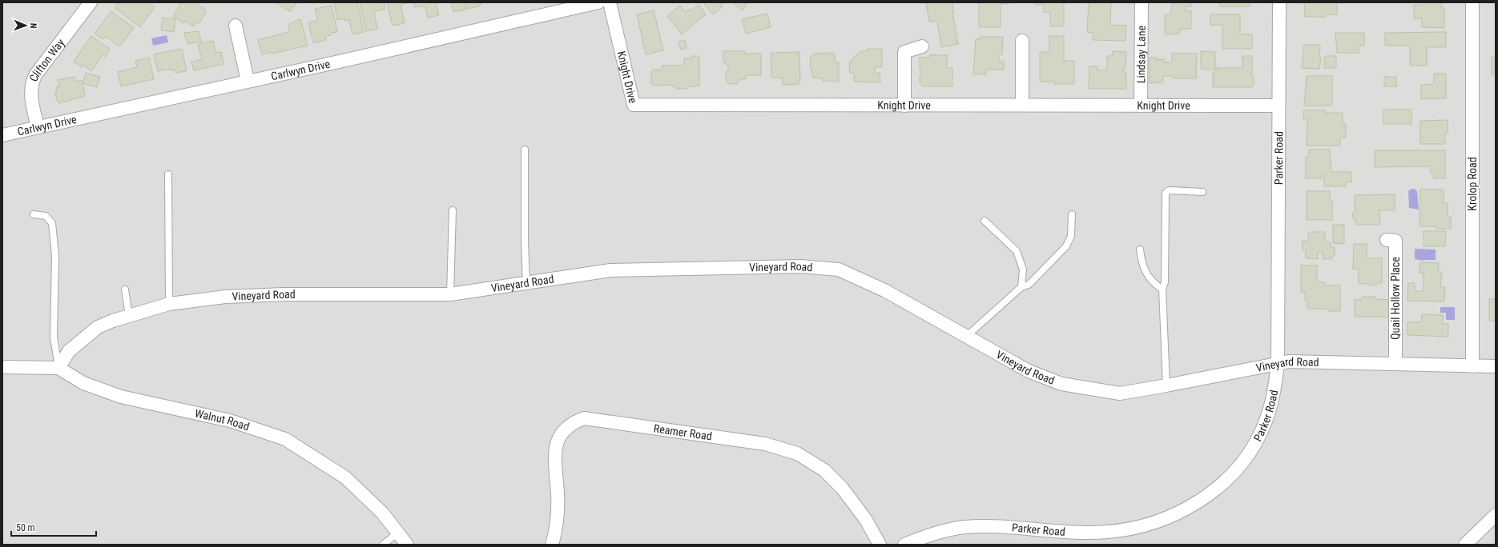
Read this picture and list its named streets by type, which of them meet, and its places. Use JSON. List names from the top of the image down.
{
  "streets": {
    "street": [
      "Lindsay Lane",
      "Clifton Way",
      "Carlwyn Drive",
      "Knight Drive",
      "Parker Road",
      "Krolop Road",
      "Vineyard Road",
      "Quail Hollow Place",
      "Walnut Road",
      "Reamer Road"
    ]
  },
  "crossings": [
    ["Lindsay Lane", "Knight Drive"],
    ["Clifton Way", "Carlwyn Drive"],
    ["Knight Drive", "Parker Road"],
    ["Parker Road", "Vineyard Road"],
    ["Krolop Road", "Vineyard Road"],
    ["Vineyard Road", "Quail Hollow Place"],
    ["Vineyard Road", "Walnut Road"]
  ],
  "scale_bar": "50 m",
  "north": "right"
}
